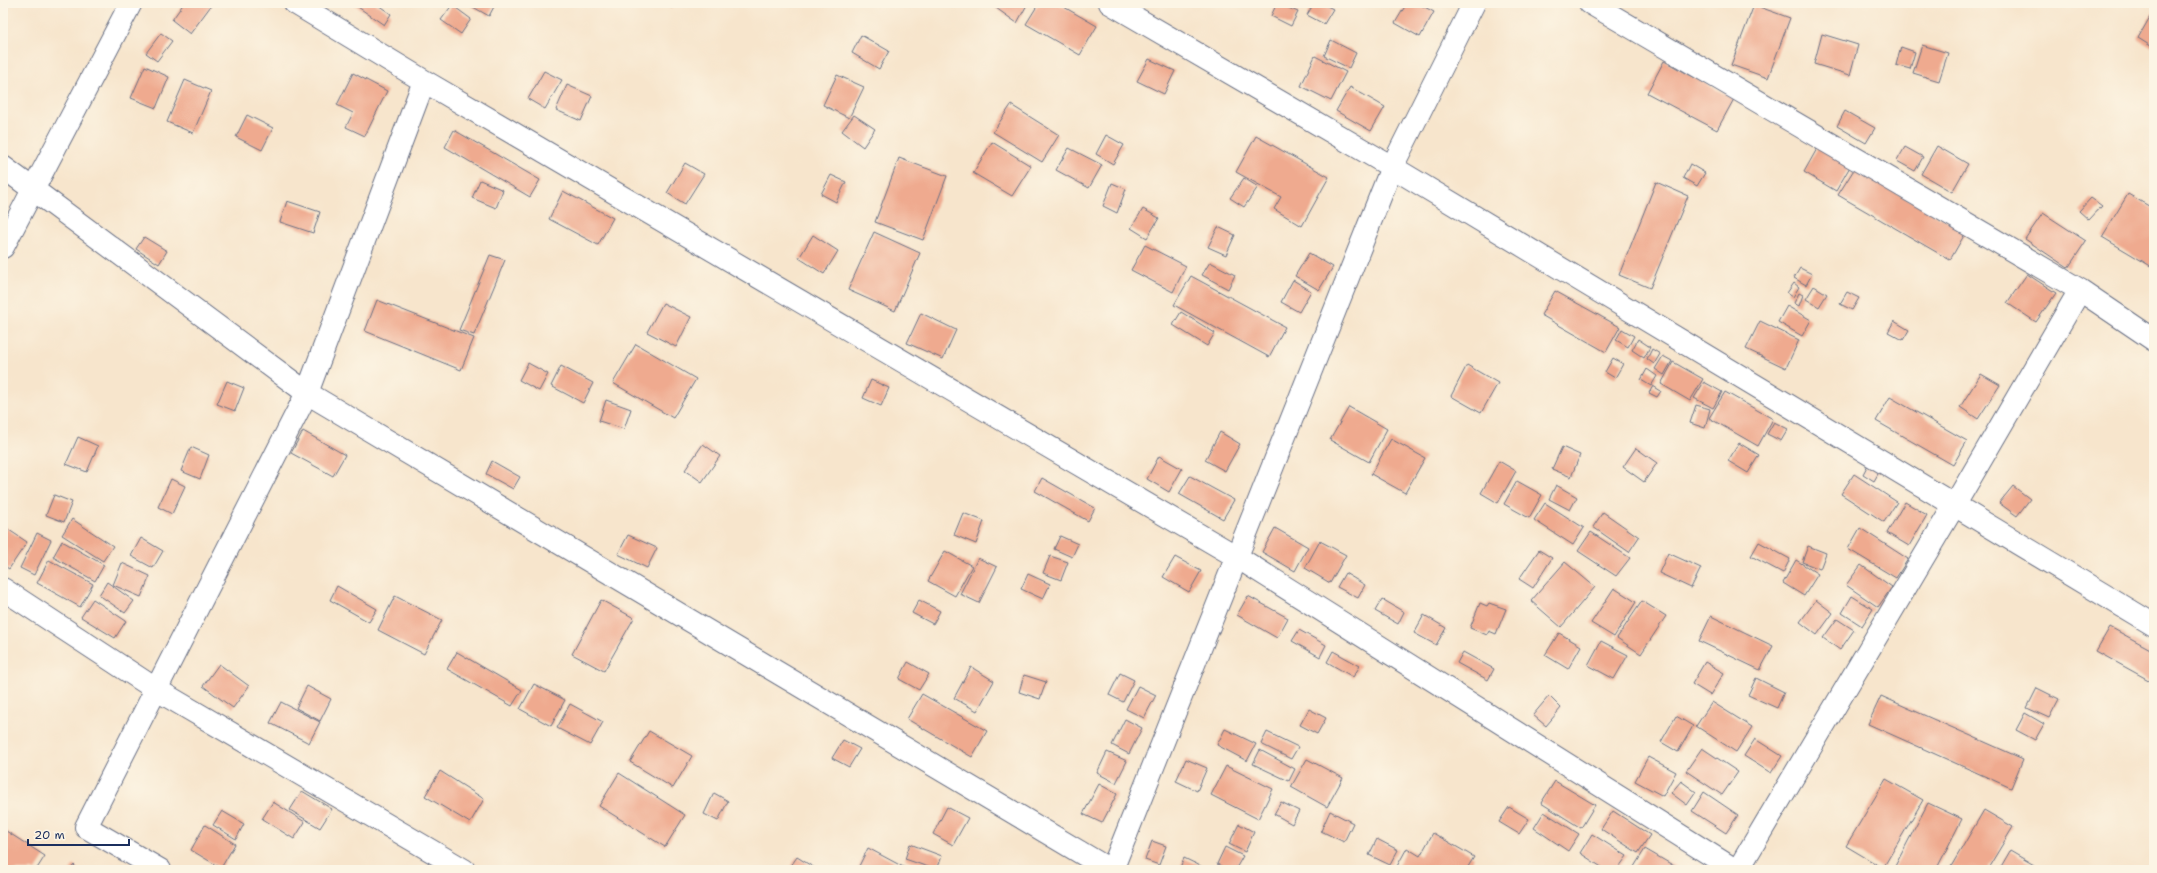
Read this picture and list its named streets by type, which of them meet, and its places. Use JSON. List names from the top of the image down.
{
  "scale_bar": "20 m"
}
